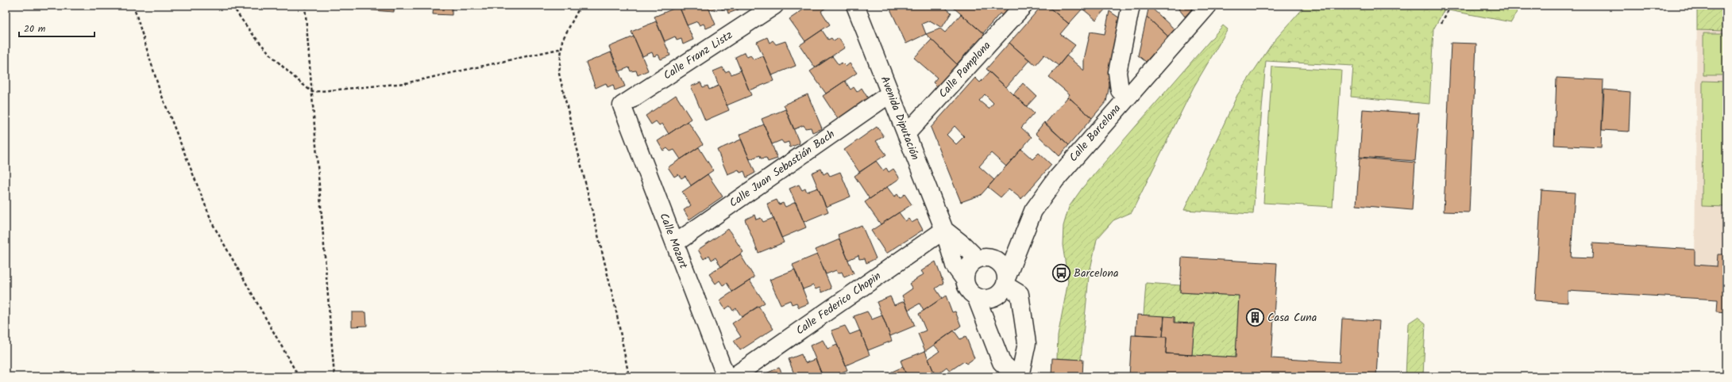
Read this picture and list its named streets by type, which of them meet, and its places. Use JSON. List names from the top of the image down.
{
  "streets": {
    "street": [
      "Calle Franz Listz",
      "Calle Pamplona",
      "Avenida Diputación",
      "Calle Barcelona",
      "Calle Juan Sebastián Bach",
      "Calle Mozart",
      "Calle Federico Chopin"
    ]
  },
  "crossings": [
    ["Calle Franz Listz", "Calle Mozart"],
    ["Calle Pamplona", "Avenida Diputación"],
    ["Avenida Diputación", "Calle Barcelona"],
    ["Avenida Diputación", "Calle Juan Sebastián Bach"],
    ["Avenida Diputación", "Calle Federico Chopin"],
    ["Calle Juan Sebastián Bach", "Calle Mozart"]
  ],
  "places": {
    "bus stop": ["Barcelona"],
    "building": ["Casa Cuna"]
  },
  "scale_bar": "20 m"
}
